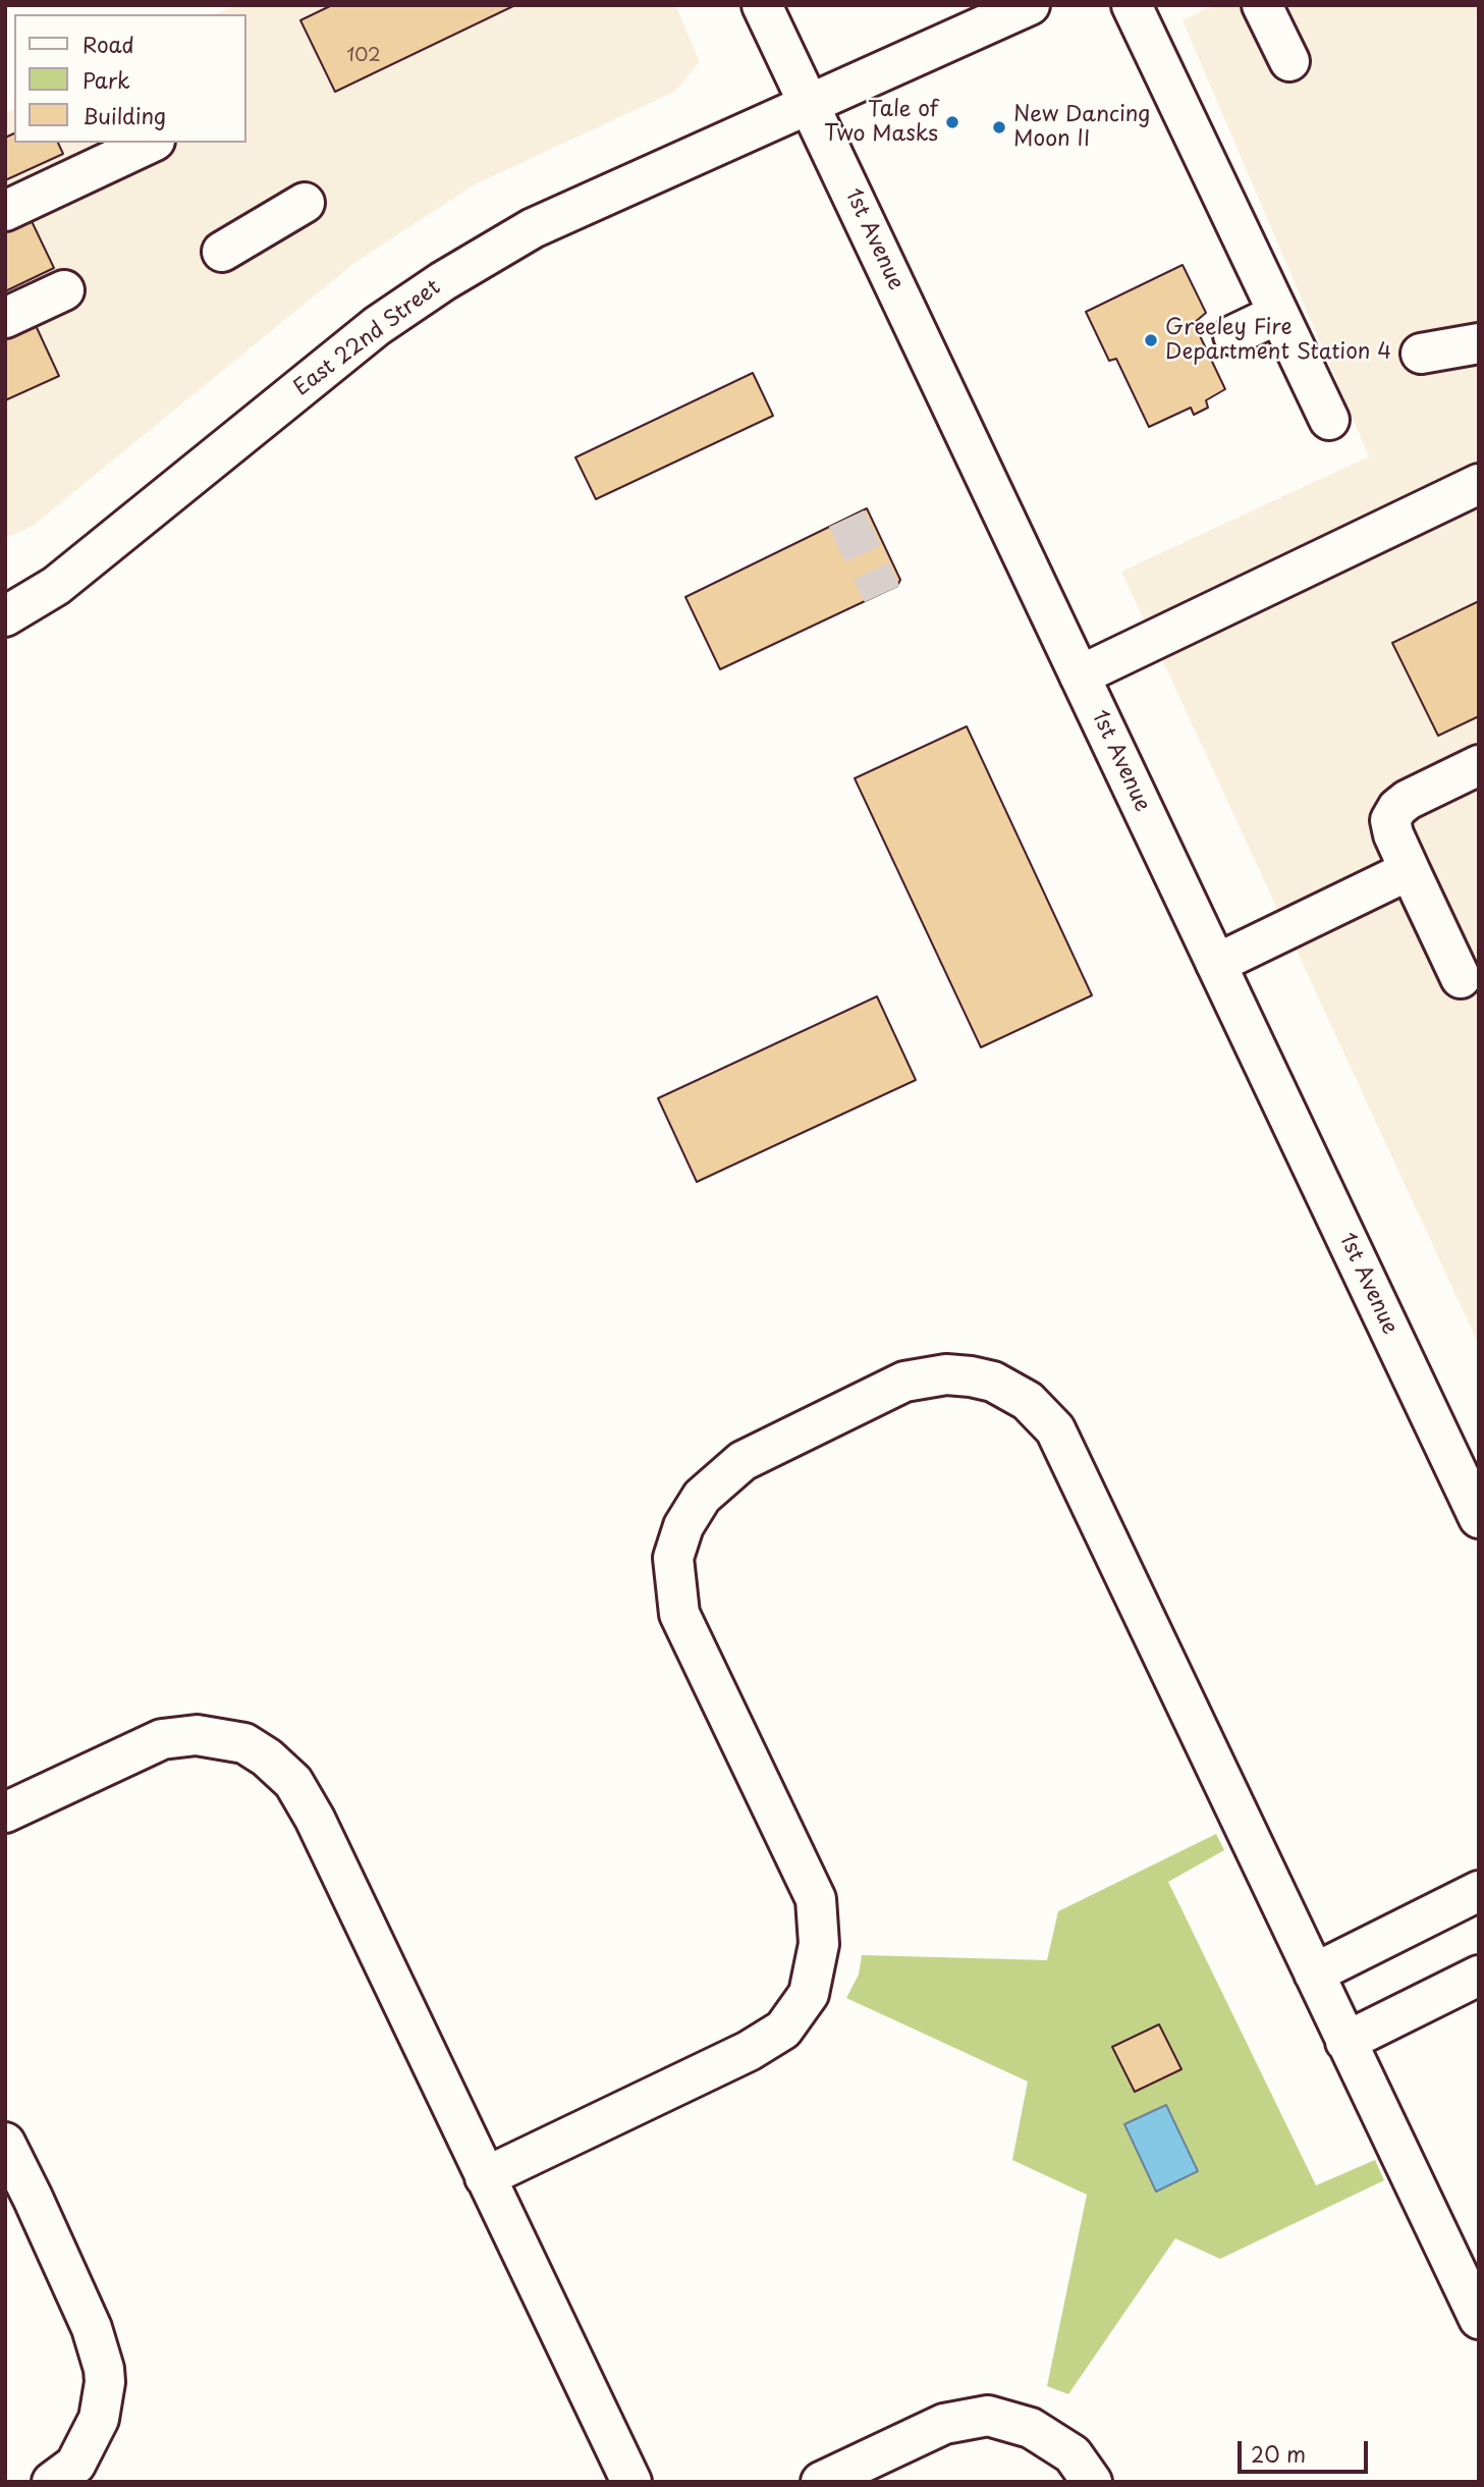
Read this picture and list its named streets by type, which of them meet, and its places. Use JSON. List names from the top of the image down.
{
  "streets": {
    "street": ["1st Avenue", "East 22nd Street"]
  },
  "crossings": [
    ["1st Avenue", "East 22nd Street"]
  ],
  "places": ["Tale of Two Masks", "New Dancing Moon II", "Greeley Fire Department Station 4"],
  "house_numbers": ["102"],
  "legend": ["Road", "Park", "Building"],
  "scale_bar": "20 m"
}
